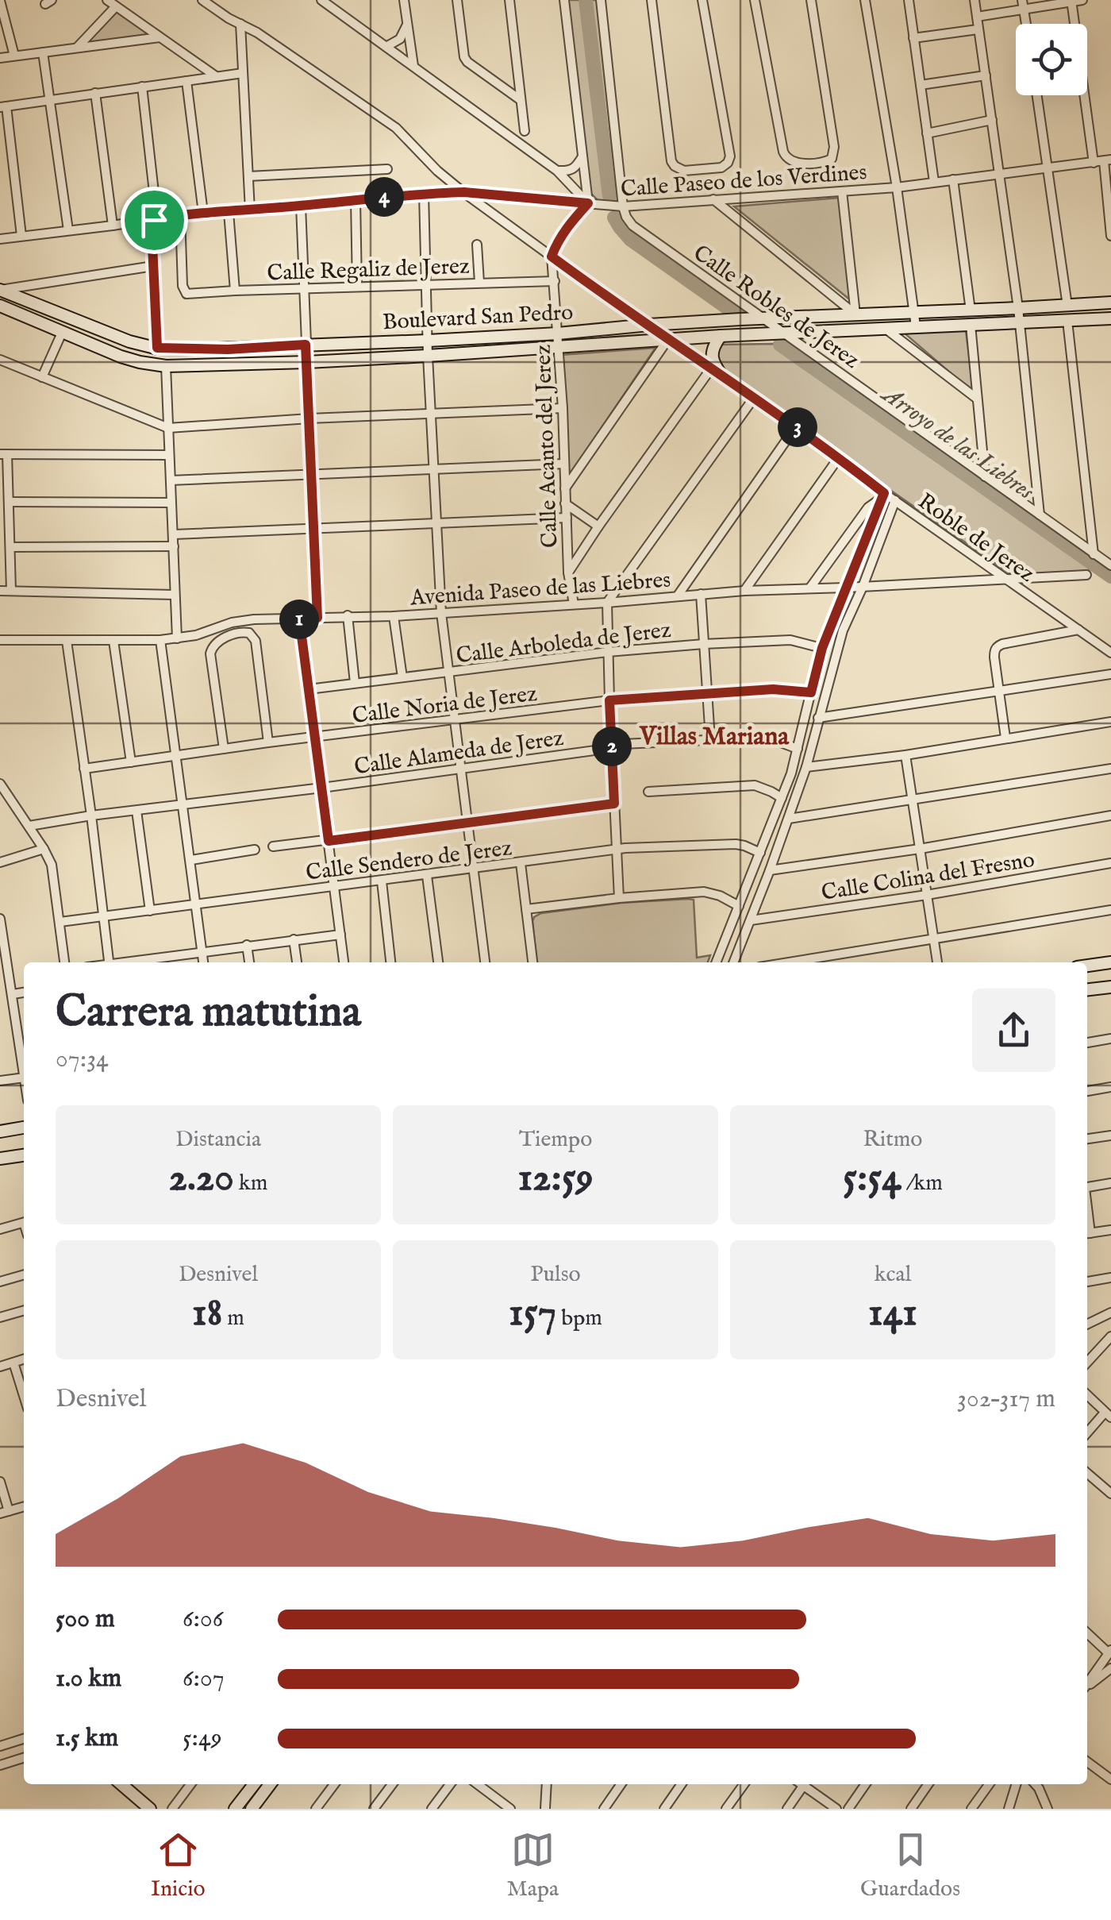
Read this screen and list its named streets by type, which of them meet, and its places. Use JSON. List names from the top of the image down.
{
  "streets": {
    "street": [
      "Calle Paseo de los Verdines",
      "Calle Regaliz de Jerez",
      "Calle Robles de Jerez",
      "Boulevard San Pedro",
      "Calle Acanto del Jerez",
      "Roble de Jerez",
      "Avenida Paseo de las Liebres",
      "Calle Arboleda de Jerez",
      "Calle Noria de Jerez",
      "Calle Alameda de Jerez",
      "Calle Sendero de Jerez",
      "Calle Colina del Fresno"
    ]
  },
  "crossings": [
    ["Calle Paseo de los Verdines", "Calle Regaliz de Jerez"],
    ["Calle Paseo de los Verdines", "Calle Robles de Jerez"],
    ["Calle Paseo de los Verdines", "Roble de Jerez"],
    ["Calle Regaliz de Jerez", "Calle Acanto del Jerez"],
    ["Calle Robles de Jerez", "Boulevard San Pedro"],
    ["Boulevard San Pedro", "Calle Acanto del Jerez"],
    ["Boulevard San Pedro", "Roble de Jerez"],
    ["Calle Acanto del Jerez", "Roble de Jerez"],
    ["Calle Acanto del Jerez", "Avenida Paseo de las Liebres"],
    ["Roble de Jerez", "Avenida Paseo de las Liebres"]
  ],
  "districts": ["Villas Mariana"],
  "water": ["Arroyo de las Liebres"],
  "page": {
    "pins": [
      "4",
      "3",
      "1",
      "2"
    ],
    "heading": ["Carrera matutina", "07:34"],
    "stats": [
      ["Distancia", "2.20 km"],
      ["Tiempo", "12:59"],
      ["Ritmo", "5:54 /km"],
      ["Desnivel", "18 m"],
      ["Pulso", "157 bpm"],
      ["kcal", "141"]
    ],
    "chart": ["Desnivel", "302–317 m"],
    "list": [
      {
        "name": "500 m",
        "note": "6:06"
      },
      {
        "name": "1.0 km",
        "note": "6:07"
      },
      {
        "name": "1.5 km",
        "note": "5:49"
      }
    ],
    "tabs": ["Inicio", "Mapa", "Guardados"]
  }
}
